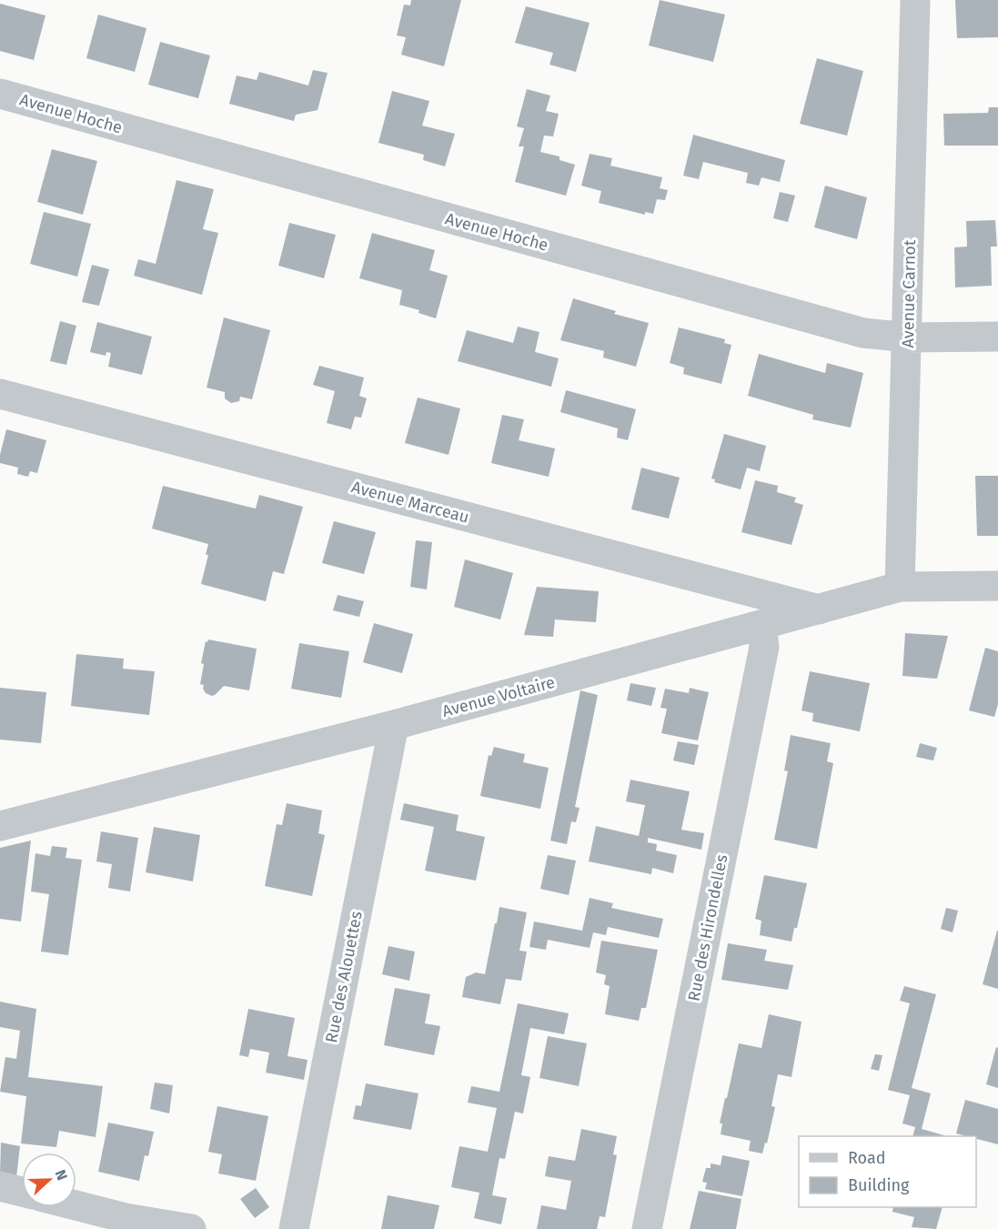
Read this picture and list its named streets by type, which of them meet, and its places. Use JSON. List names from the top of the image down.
{
  "streets": {
    "street": [
      "Avenue Hoche",
      "Avenue Carnot",
      "Avenue Marceau",
      "Avenue Voltaire",
      "Rue des Hirondelles",
      "Rue des Alouettes"
    ]
  },
  "crossings": [
    ["Avenue Hoche", "Avenue Carnot"],
    ["Avenue Carnot", "Avenue Voltaire"],
    ["Avenue Marceau", "Avenue Voltaire"],
    ["Avenue Voltaire", "Rue des Hirondelles"],
    ["Avenue Voltaire", "Rue des Alouettes"]
  ],
  "legend": ["Road", "Building"],
  "north": "right"
}
